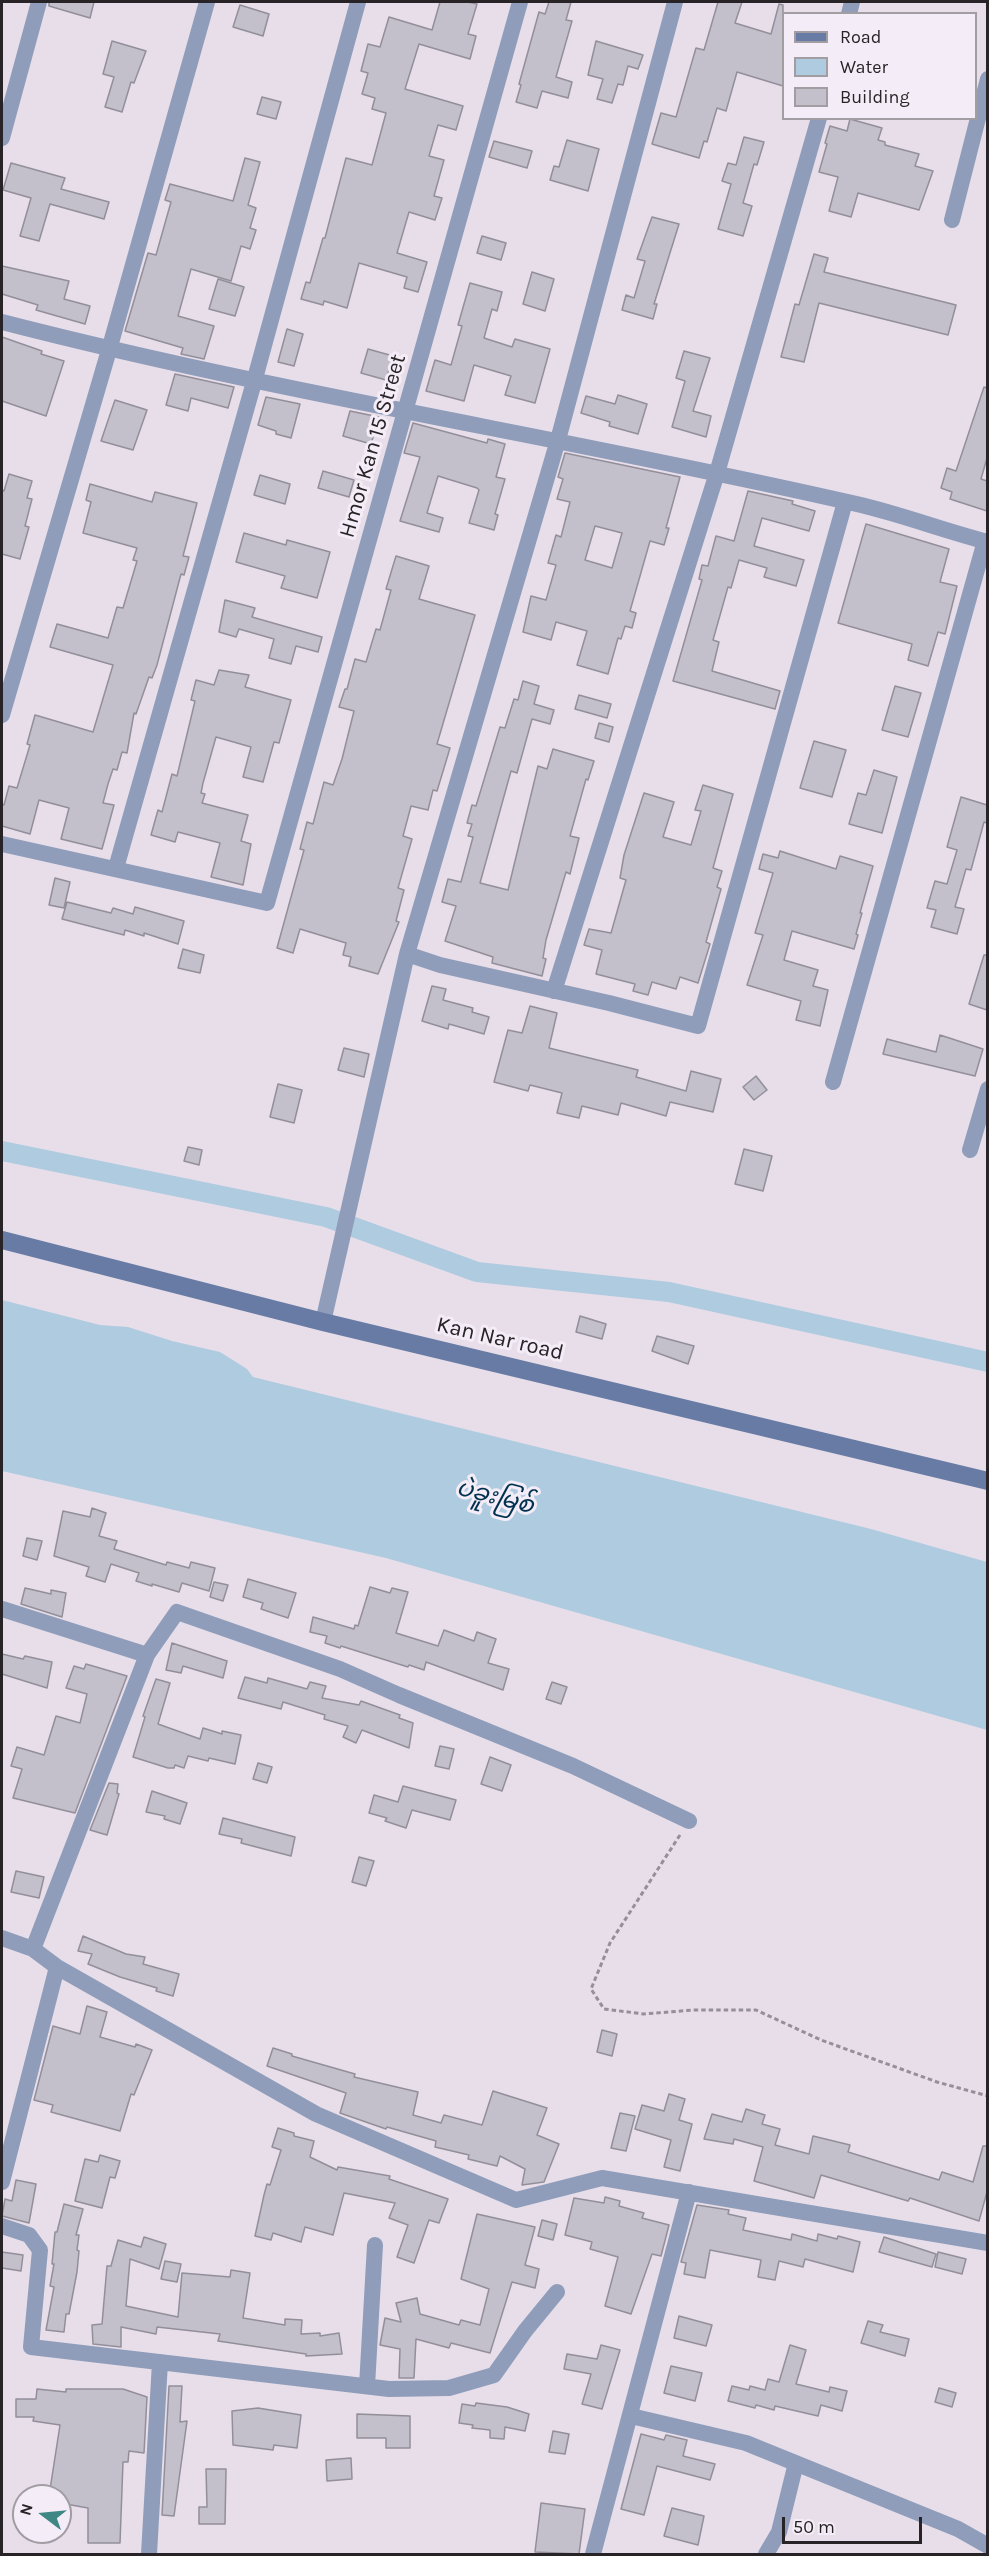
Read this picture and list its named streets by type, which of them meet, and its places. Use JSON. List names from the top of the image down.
{
  "streets": {
    "street": ["Hmor Kan 15 Street", "Kan Nar road"]
  },
  "water": ["ပဲခူးမြစ်"],
  "legend": ["Road", "Water", "Building"],
  "scale_bar": "50 m",
  "north": "left"
}
